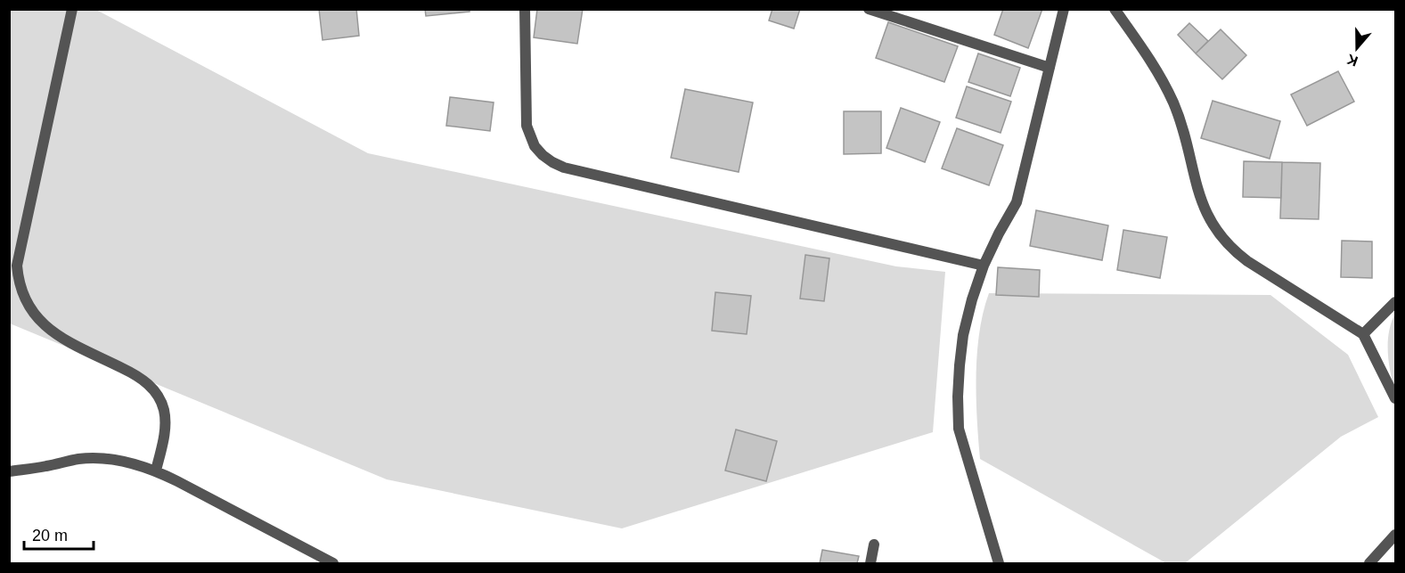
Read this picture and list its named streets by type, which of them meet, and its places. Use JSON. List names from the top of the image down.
{
  "scale_bar": "20 m",
  "north": "bottom"
}
